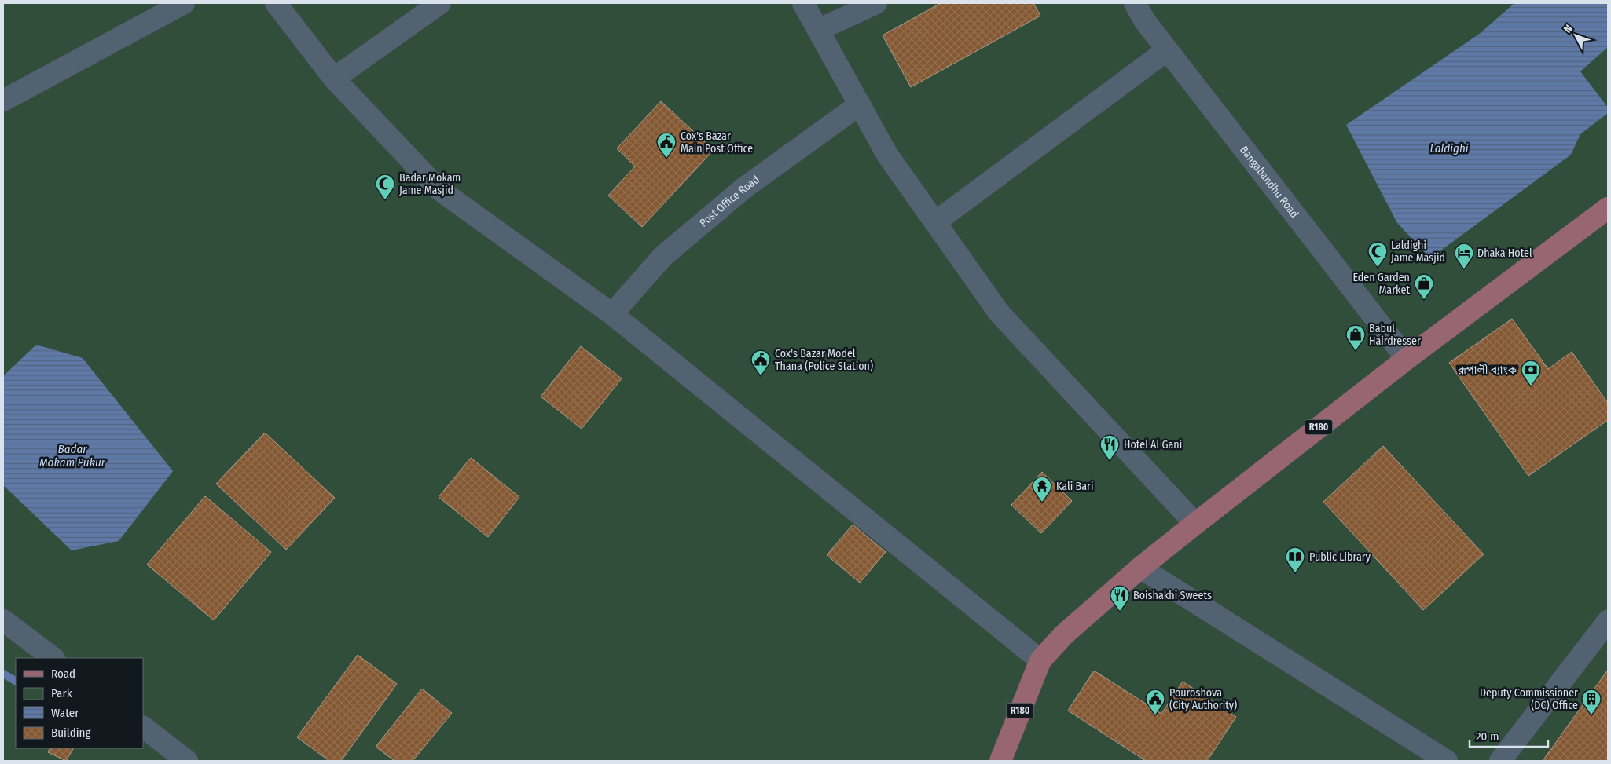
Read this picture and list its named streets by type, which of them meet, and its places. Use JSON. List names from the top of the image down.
{
  "streets": {
    "main road": ["R180"],
    "street": ["Bangabandhu Road", "Post Office Road"]
  },
  "crossings": [
    ["Bangabandhu Road", "R180"]
  ],
  "water": ["Laldighi", "Badar Mokam Pukur"],
  "places": {
    "public building": ["Cox's Bazar Main Post Office", "Cox's Bazar Model Thana (Police Station)", "Pouroshova (City Authority)"],
    "mosque": ["Badar Mokam Jame Masjid", "Laldighi Jame Masjid"],
    "hotel": ["Dhaka Hotel"],
    "shop": ["Eden Garden Market", "Babul Hairdresser"],
    "bank": ["রূপালী ব্যাংক"],
    "restaurant": ["Hotel Al Gani", "Boishakhi Sweets"],
    "temple": ["Kali Bari"],
    "library": ["Public Library"],
    "building": ["Deputy Commissioner (DC) Office"]
  },
  "legend": [
    "Road",
    "Park",
    "Water",
    "Building"
  ],
  "scale_bar": "20 m",
  "north": "top left"
}
